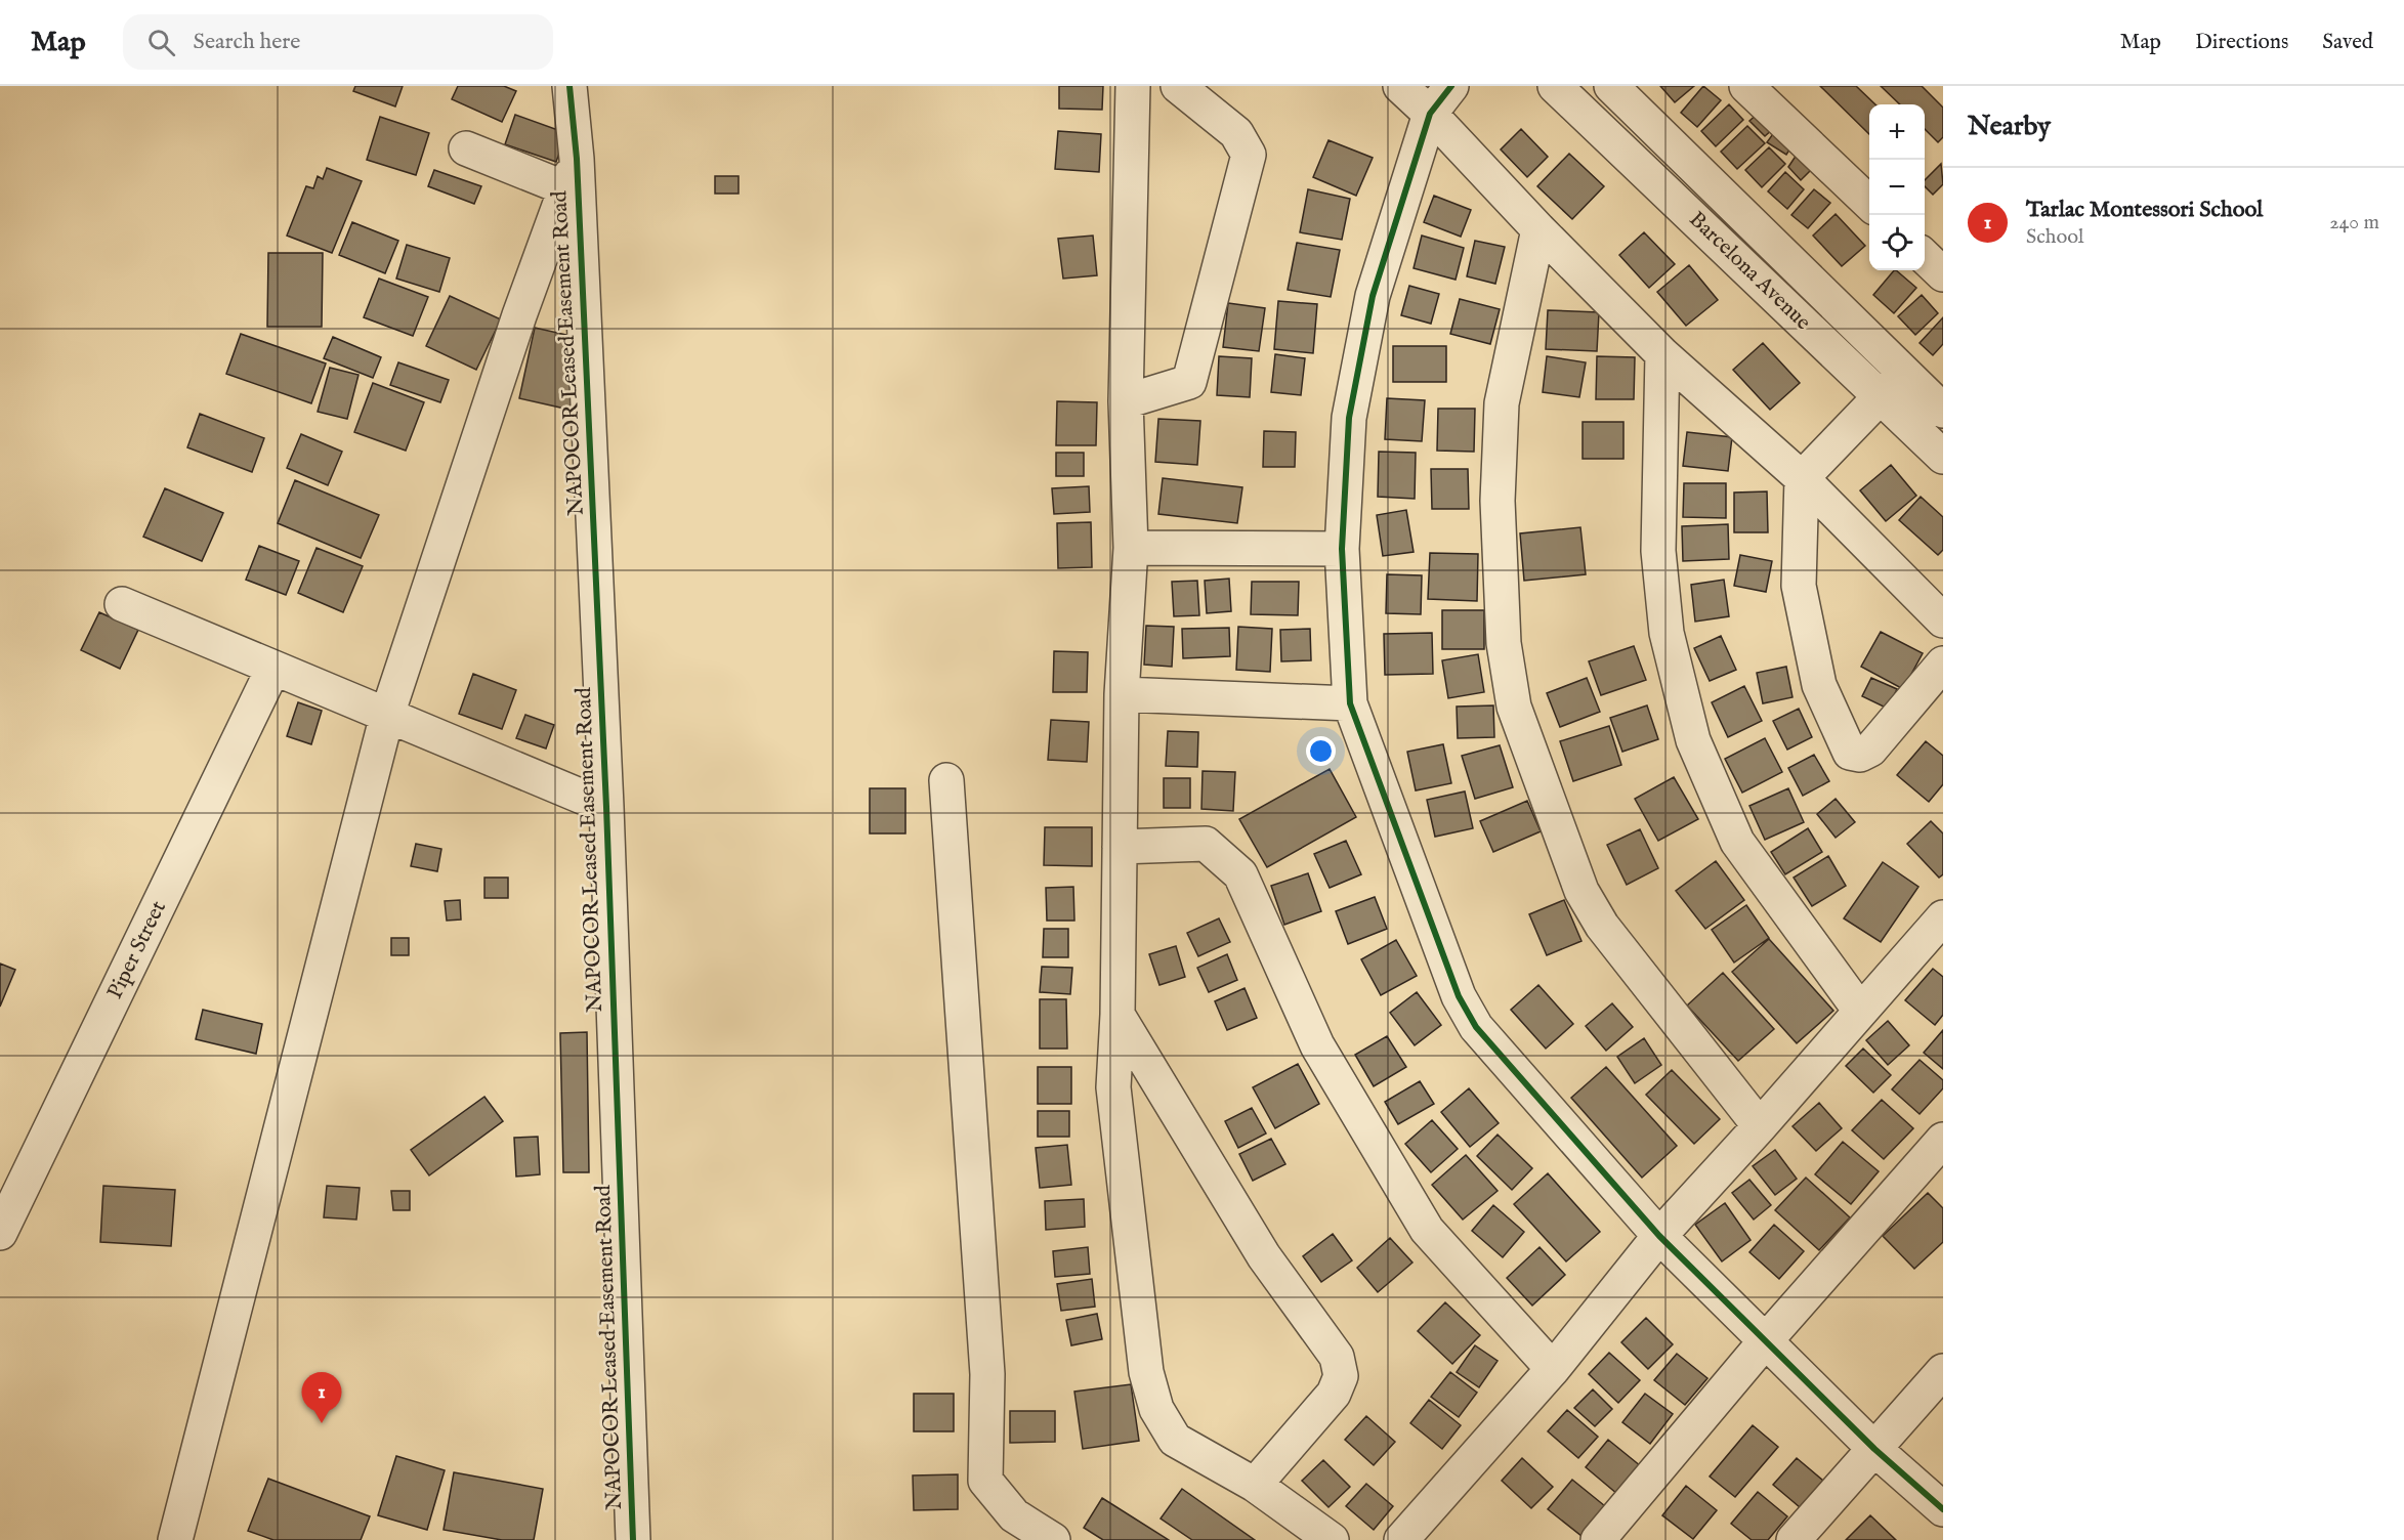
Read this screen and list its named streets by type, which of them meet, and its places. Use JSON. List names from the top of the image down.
{
  "streets": {
    "street": ["Barcelona Avenue", "NAPOCOR Leased Easement Road", "Piper Street"]
  },
  "page": {
    "header": "Map",
    "search": "Search here",
    "nav": ["Map", "Directions", "Saved"],
    "heading": "Nearby",
    "map_buttons": ["+", "−"],
    "list": [
      {
        "mark": "1",
        "name": "Tarlac Montessori School",
        "note": "School",
        "value": "240 m"
      }
    ],
    "pins": "1"
  }
}
